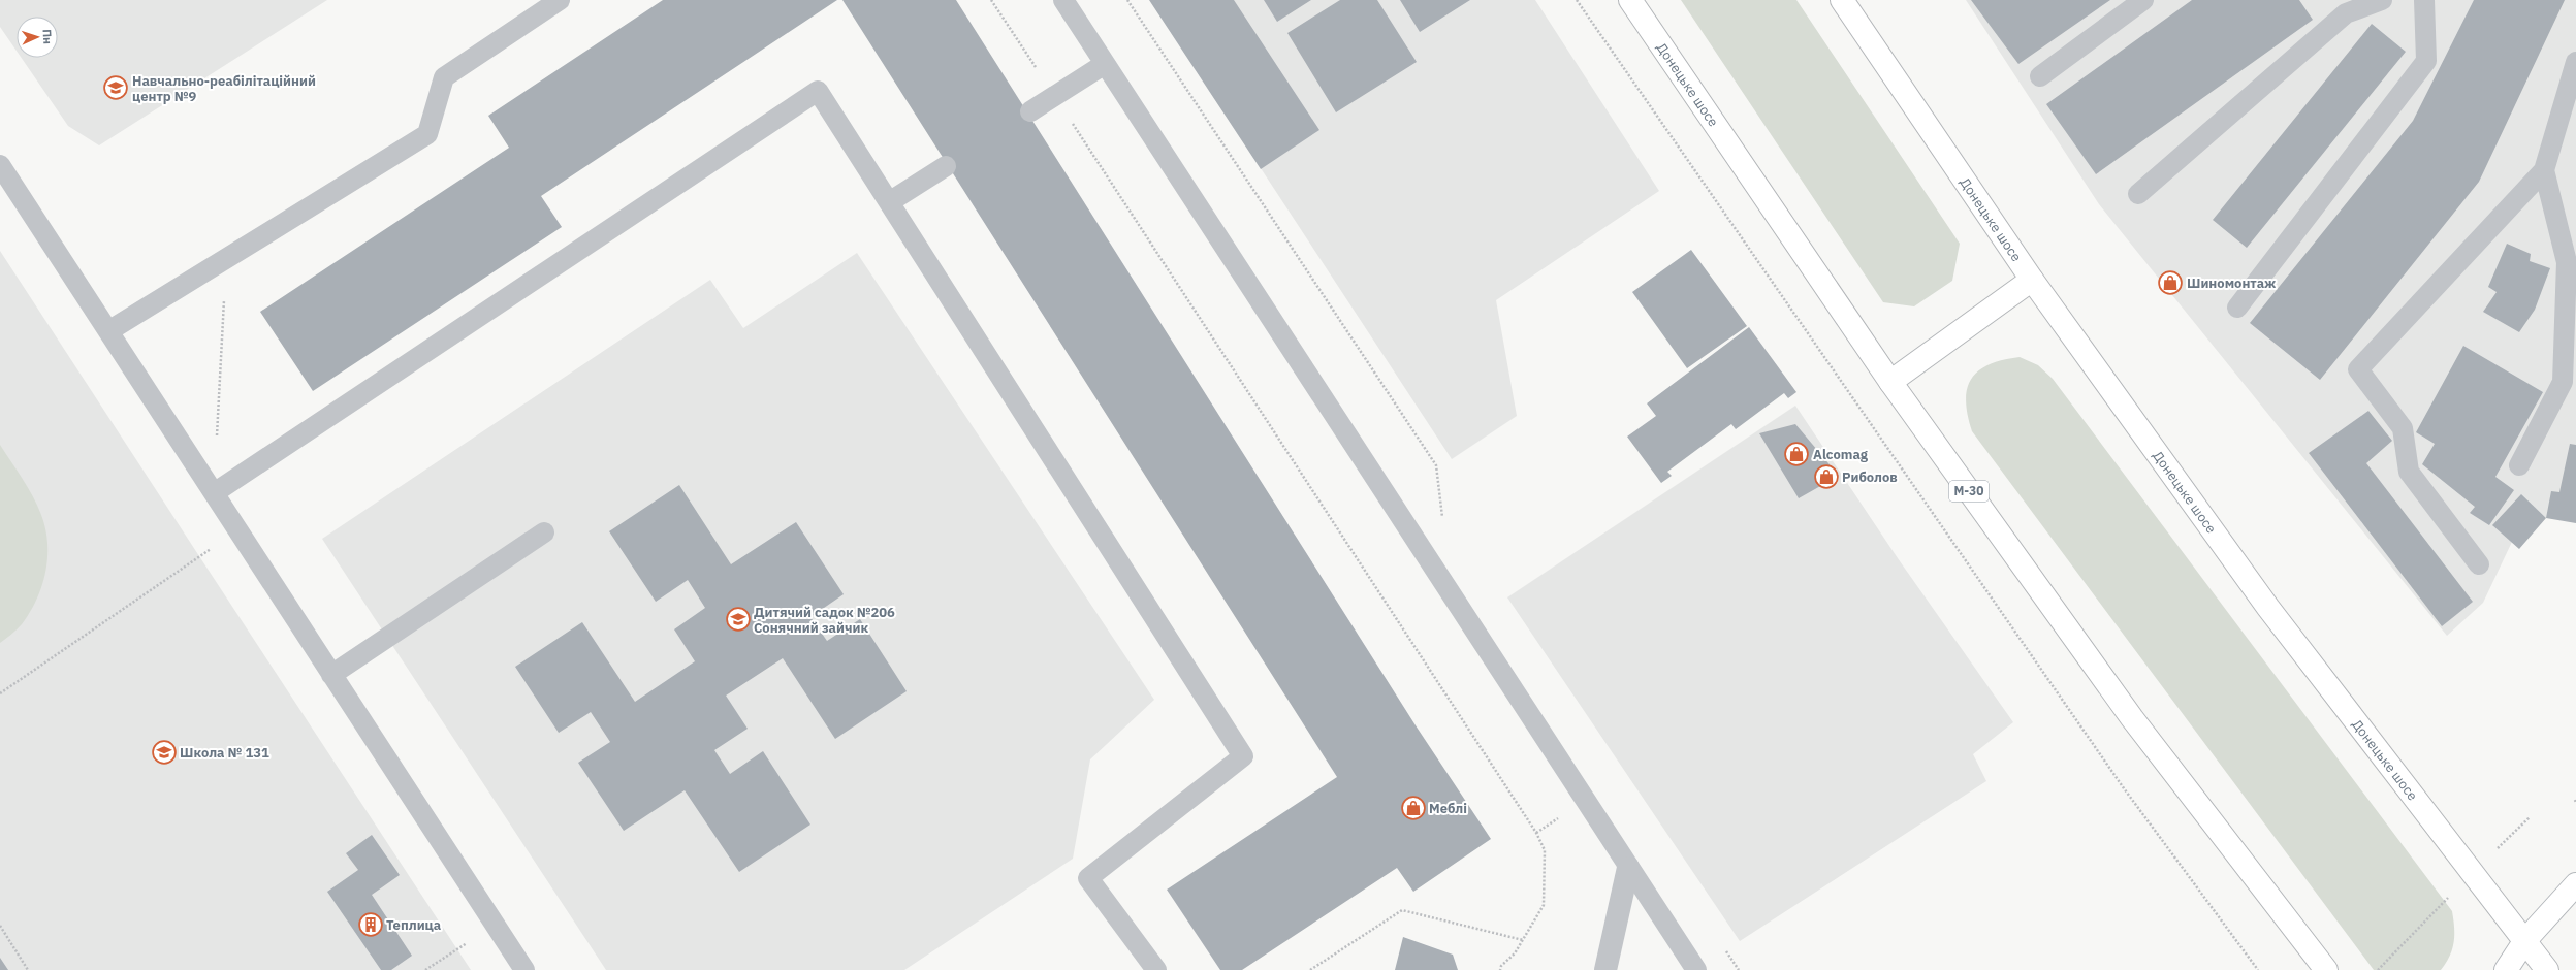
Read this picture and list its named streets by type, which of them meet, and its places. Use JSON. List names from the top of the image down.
{
  "streets": {
    "main road": ["Донецьке шосе", "М-30"]
  },
  "places": {
    "school or university": ["Навчально-реабілітаційний центр №9", "Дитячий садок №206 Сонячний зайчик", "Школа № 131"],
    "shop": [
      "Шиномонтаж",
      "Alcomag",
      "Риболов",
      "Меблі"
    ],
    "building": ["Теплица"]
  },
  "north": "right"
}
